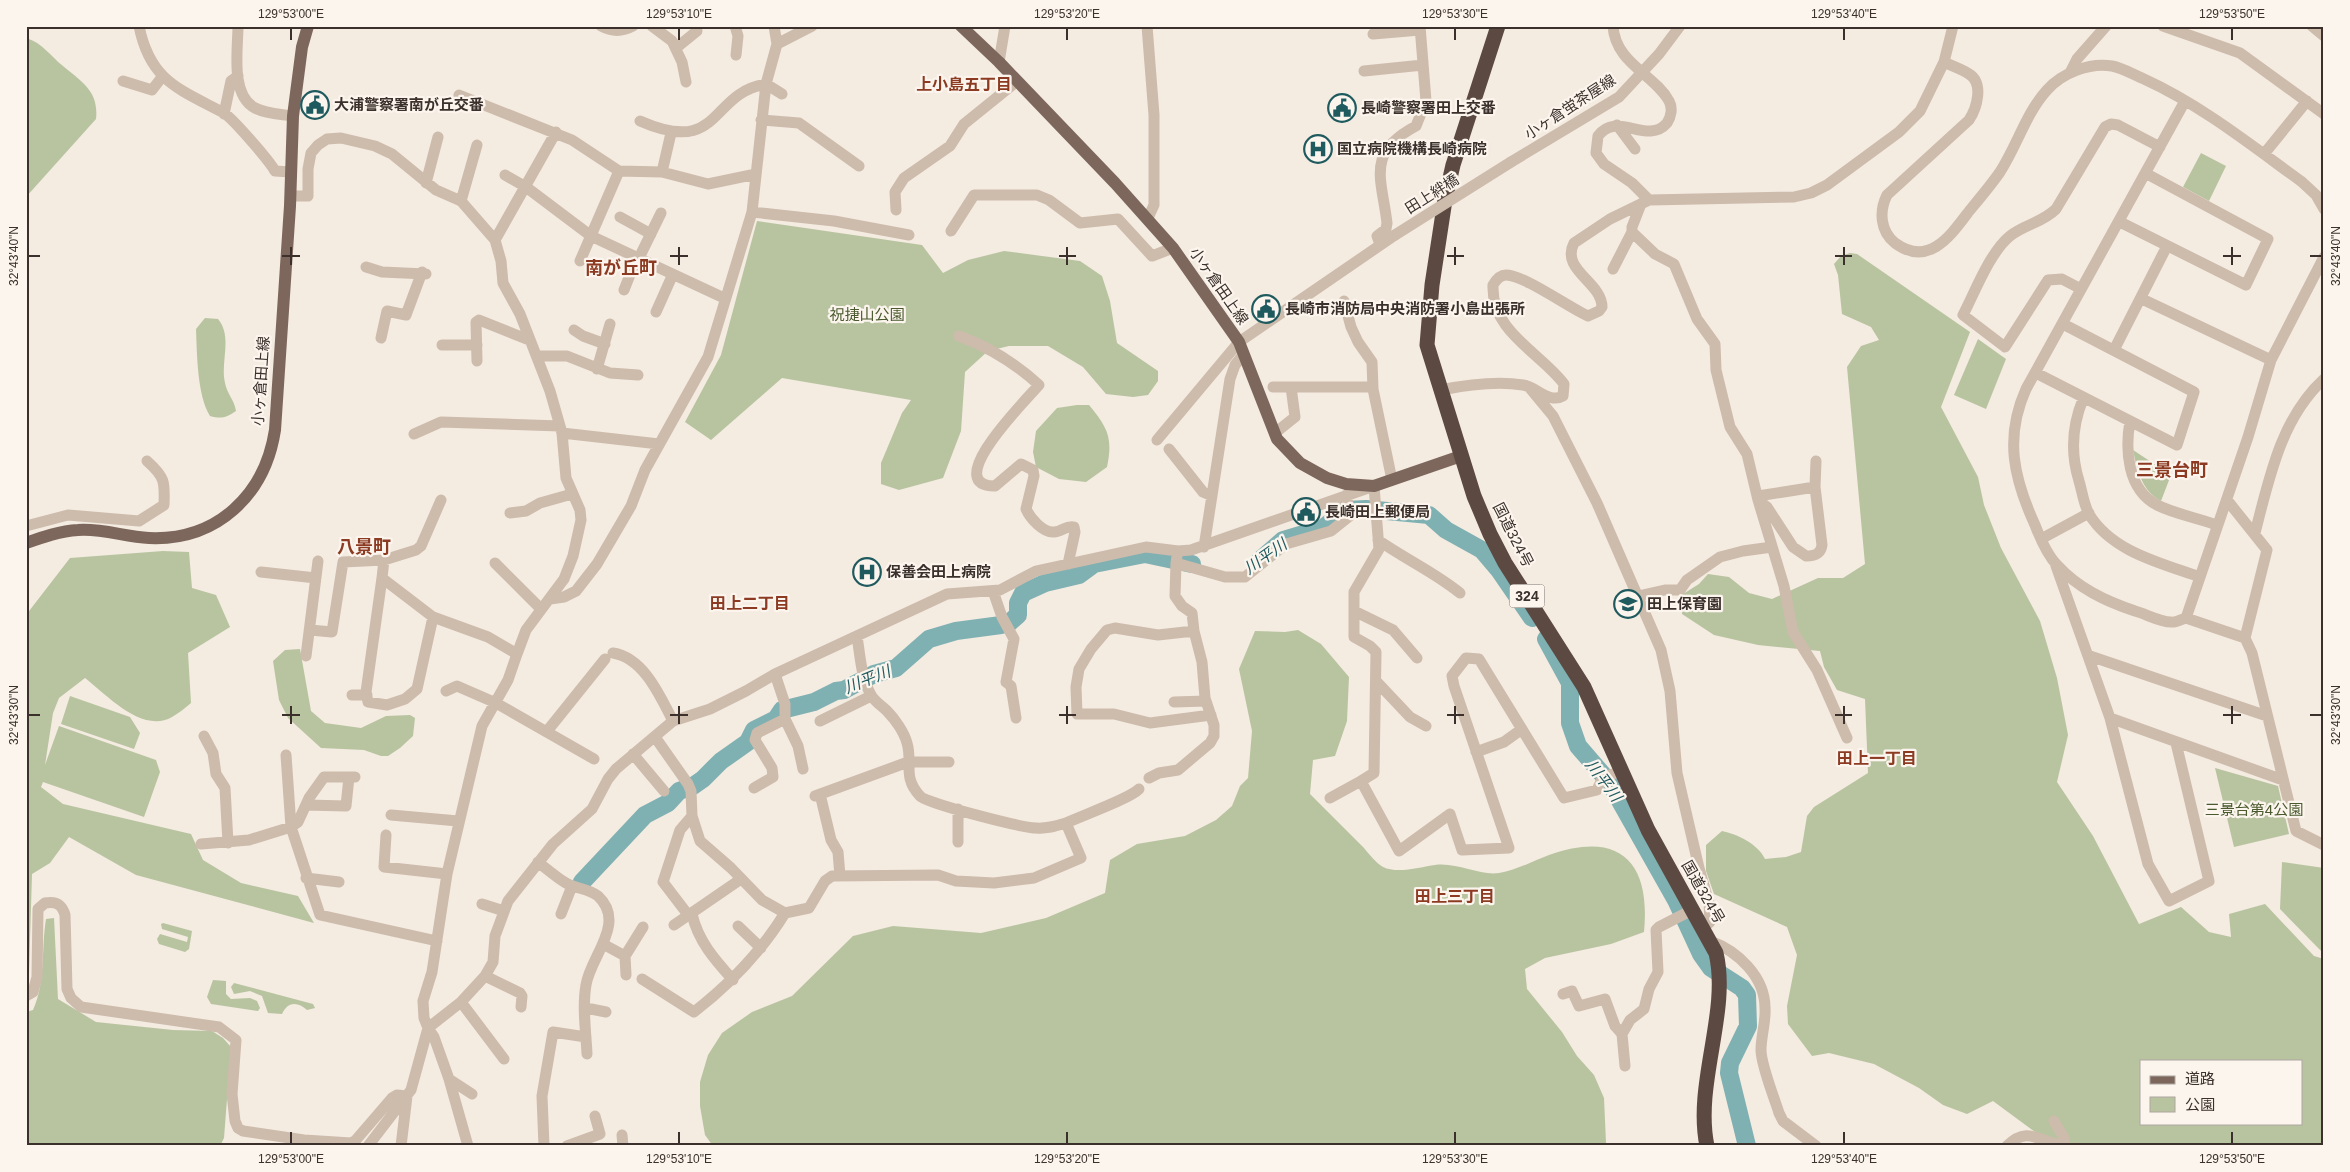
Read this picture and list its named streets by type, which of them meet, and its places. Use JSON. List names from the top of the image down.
{
  "streets": {
    "highway": ["国道324号", "324"],
    "main road": ["小ヶ倉田上線"],
    "street": ["小ヶ倉蛍茶屋線", "田上絆橋"]
  },
  "crossings": [
    ["小ヶ倉蛍茶屋線", "田上絆橋"],
    ["小ヶ倉田上線", "国道324号"]
  ],
  "districts": [
    "上小島五丁目",
    "南が丘町",
    "三景台町",
    "八景町",
    "田上二丁目",
    "田上一丁目",
    "田上三丁目"
  ],
  "water": ["川平川"],
  "parks": ["祝捷山公園", "三景台第4公園"],
  "places": {
    "public building": [
      "大浦警察署南が丘交番",
      "長崎警察署田上交番",
      "長崎市消防局中央消防署小島出張所",
      "長崎田上郵便局"
    ],
    "hospital": ["国立病院機構長崎病院", "保善会田上病院"],
    "school or university": ["田上保育園"]
  },
  "legend": ["道路", "公園"],
  "coordinates": [
    "129°53'00\"E",
    "129°53'10\"E",
    "129°53'20\"E",
    "129°53'30\"E",
    "129°53'40\"E",
    "129°53'50\"E",
    "32°43'40\"N",
    "32°43'30\"N"
  ]
}
